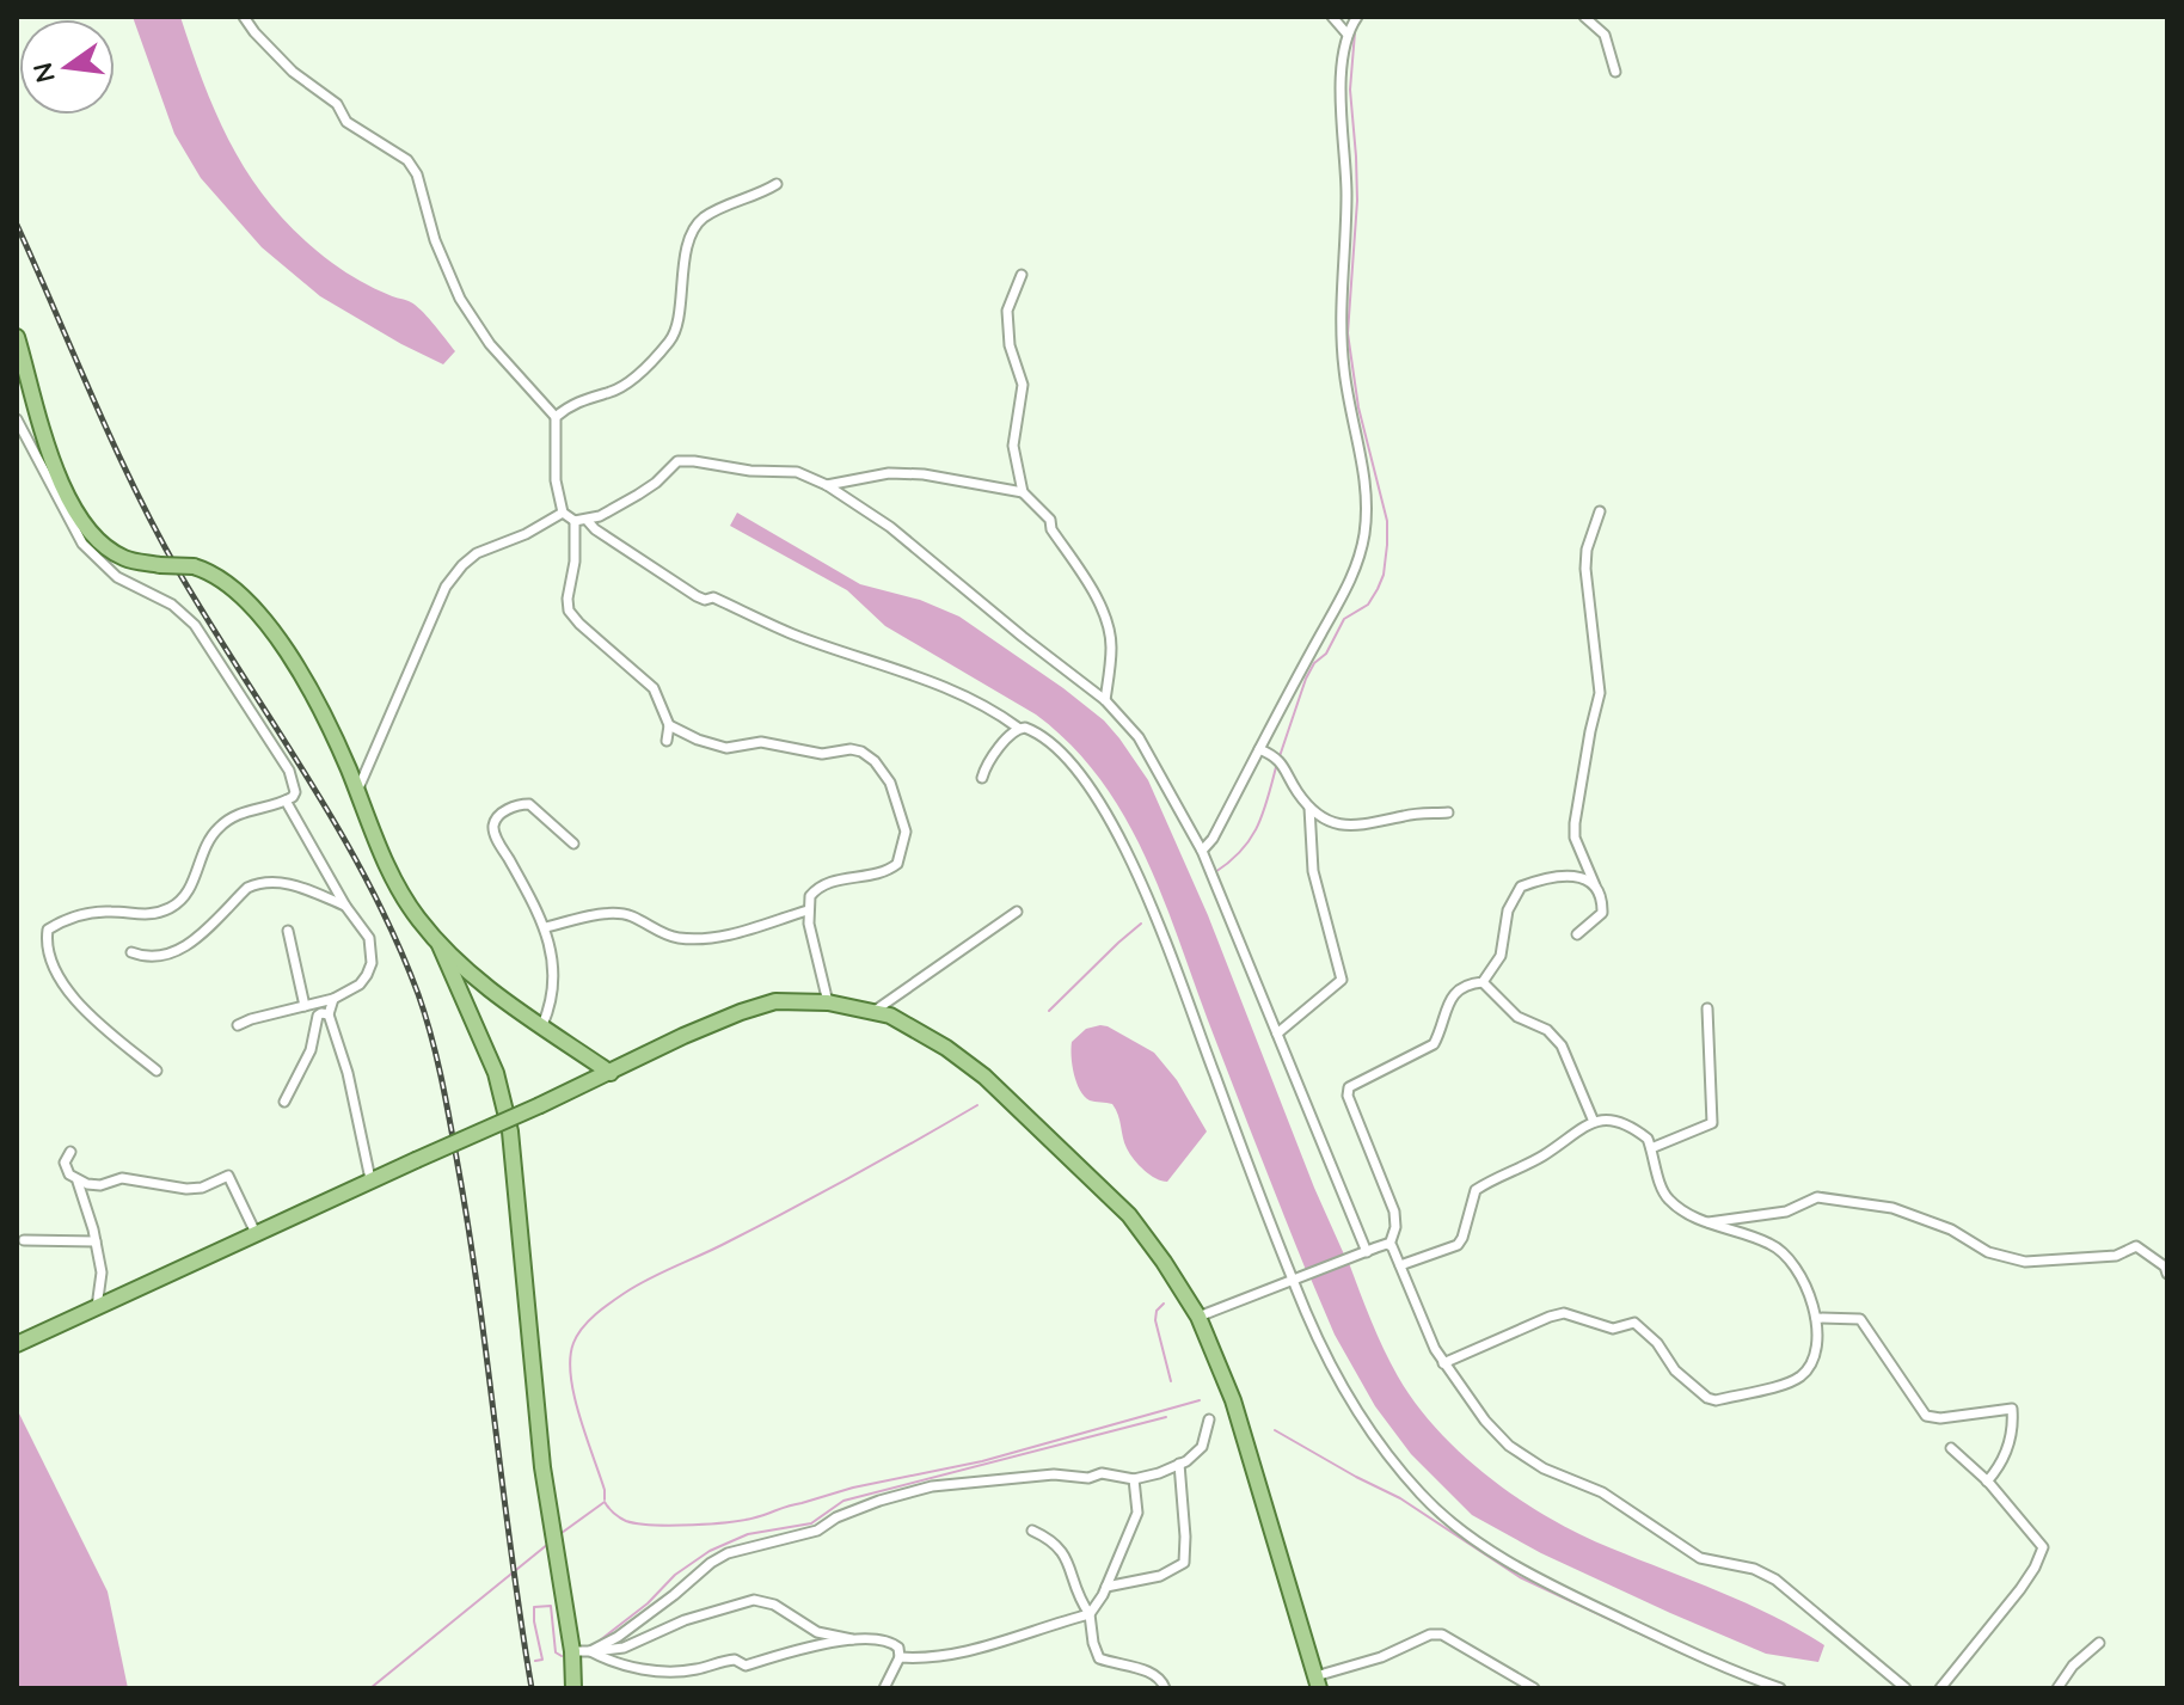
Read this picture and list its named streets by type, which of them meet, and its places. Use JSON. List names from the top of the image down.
{
  "north": "left"
}
